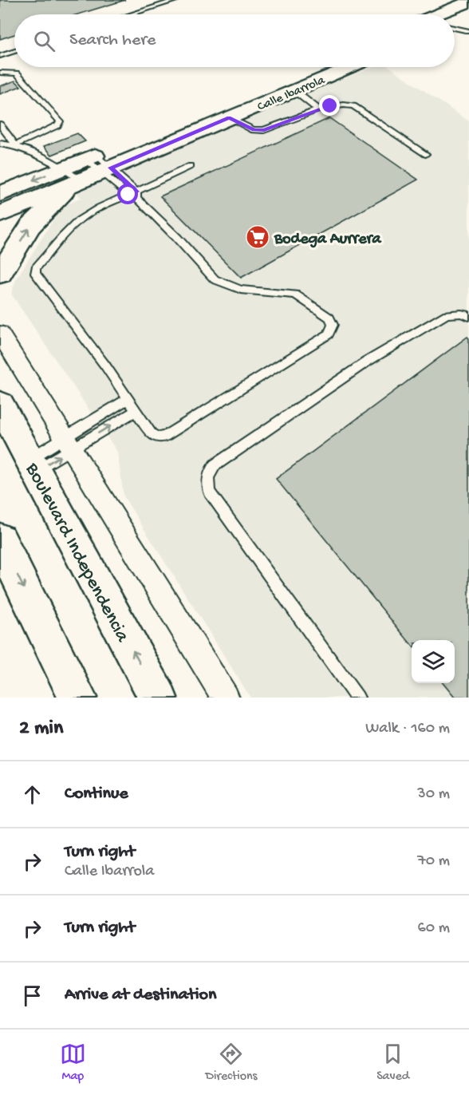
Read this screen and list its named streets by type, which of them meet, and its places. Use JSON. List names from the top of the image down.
{
  "streets": {
    "main road": ["Calle Ibarrola", "Boulevard Independencia"]
  },
  "places": {
    "supermarket": ["Bodega Aurrera"]
  },
  "page": {
    "search": "Search here",
    "heading": ["2 min", "Walk · 160 m"],
    "list": [
      ["Continue", "30 m"],
      ["Turn right", "Calle Ibarrola", "70 m"],
      ["Turn right", "60 m"],
      "Arrive at destination"
    ],
    "nav": ["Map", "Directions", "Saved"]
  }
}
